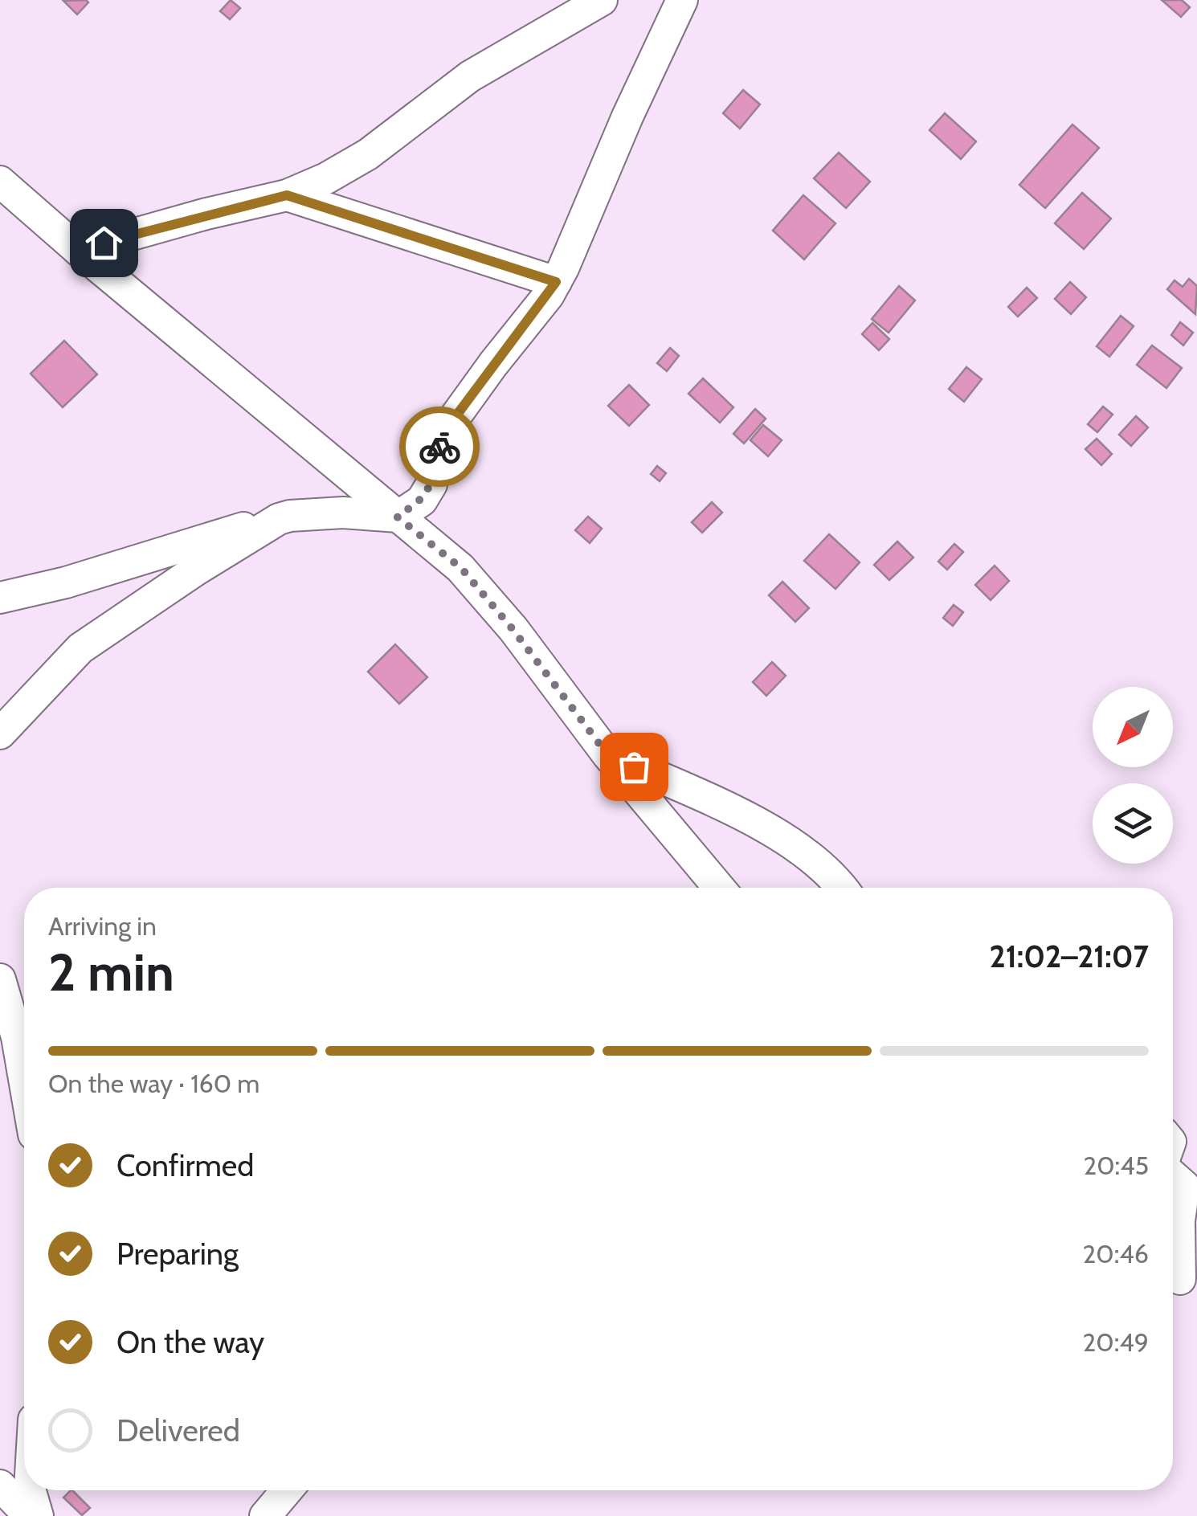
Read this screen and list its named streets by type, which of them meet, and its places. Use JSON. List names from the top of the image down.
{
  "north": "bottom left",
  "page": {
    "heading": ["2 min", "Arriving in", "21:02–21:07"],
    "bar": "On the way · 160 m",
    "list": [
      ["Confirmed", "20:45"],
      ["Preparing", "20:46"],
      ["On the way", "20:49"],
      "Delivered"
    ]
  }
}
